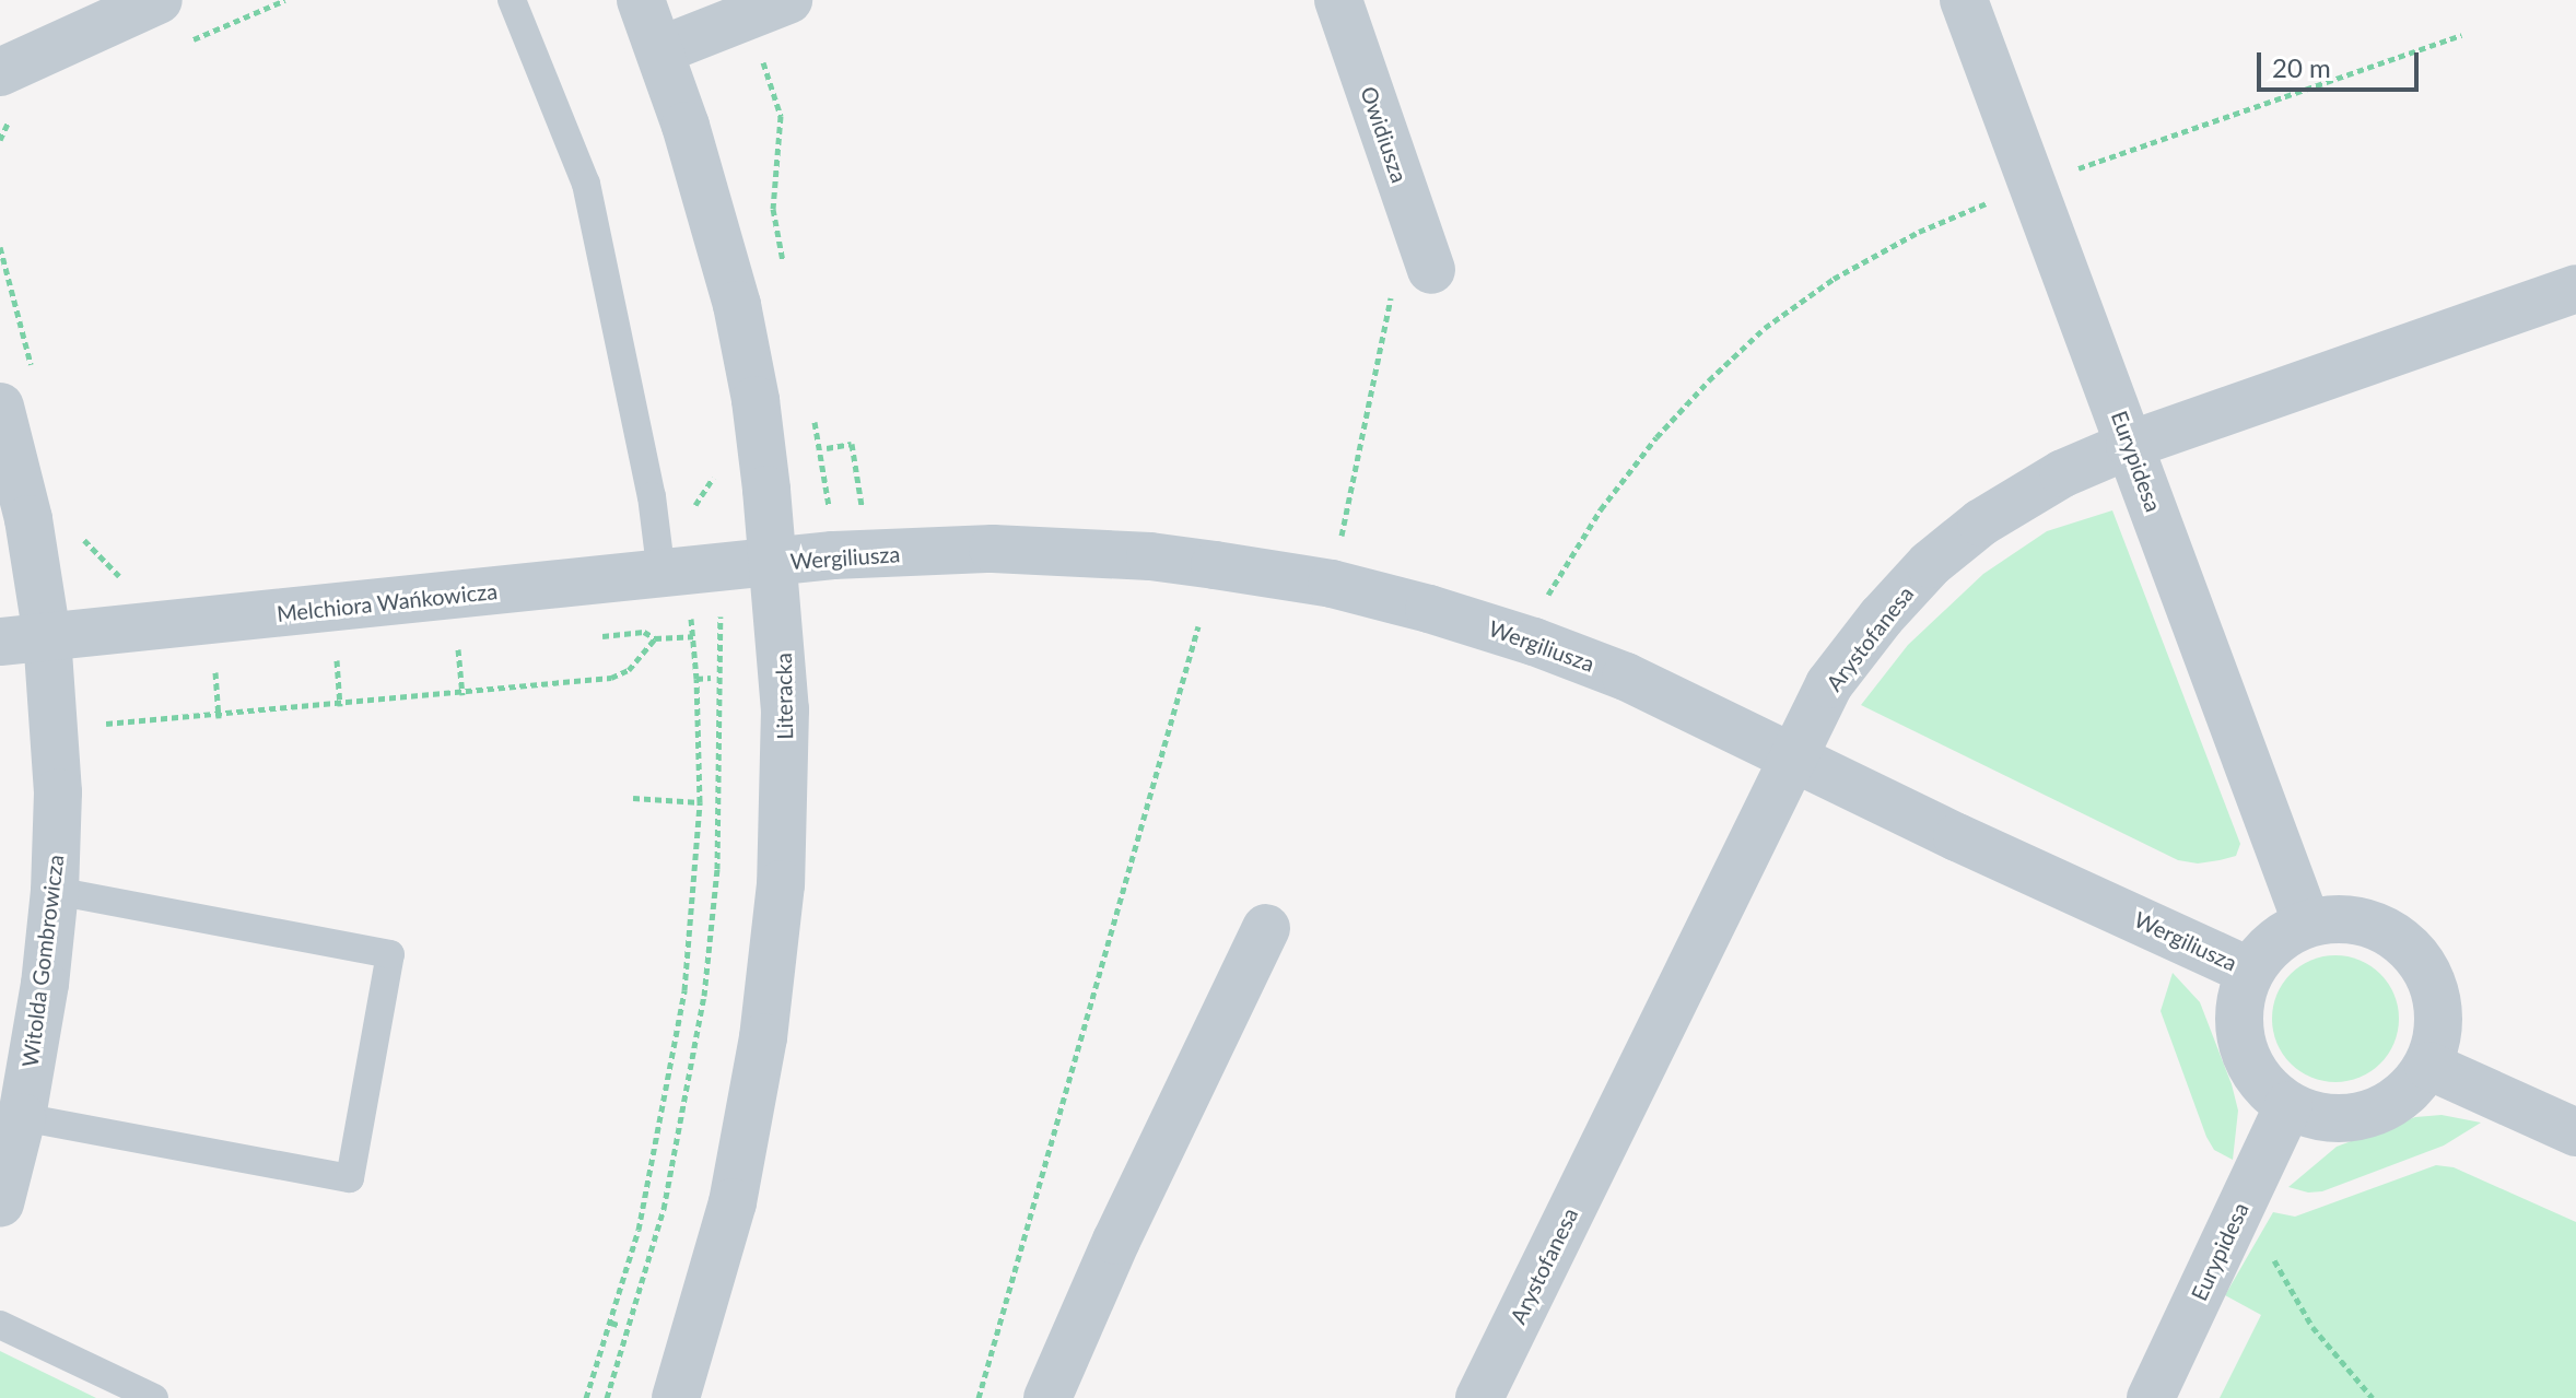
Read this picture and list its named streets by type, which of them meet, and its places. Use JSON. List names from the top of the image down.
{
  "streets": {
    "street": [
      "Owidiusza",
      "Eurypidesa",
      "Wergiliusza",
      "Melchiora Wańkowicza",
      "Arystofanesa",
      "Literacka",
      "Witolda Gombrowicza"
    ]
  },
  "crossings": [
    ["Eurypidesa", "Wergiliusza"],
    ["Eurypidesa", "Arystofanesa"],
    ["Wergiliusza", "Melchiora Wańkowicza"],
    ["Wergiliusza", "Arystofanesa"],
    ["Wergiliusza", "Literacka"],
    ["Melchiora Wańkowicza", "Literacka"],
    ["Melchiora Wańkowicza", "Witolda Gombrowicza"]
  ],
  "scale_bar": "20 m"
}
